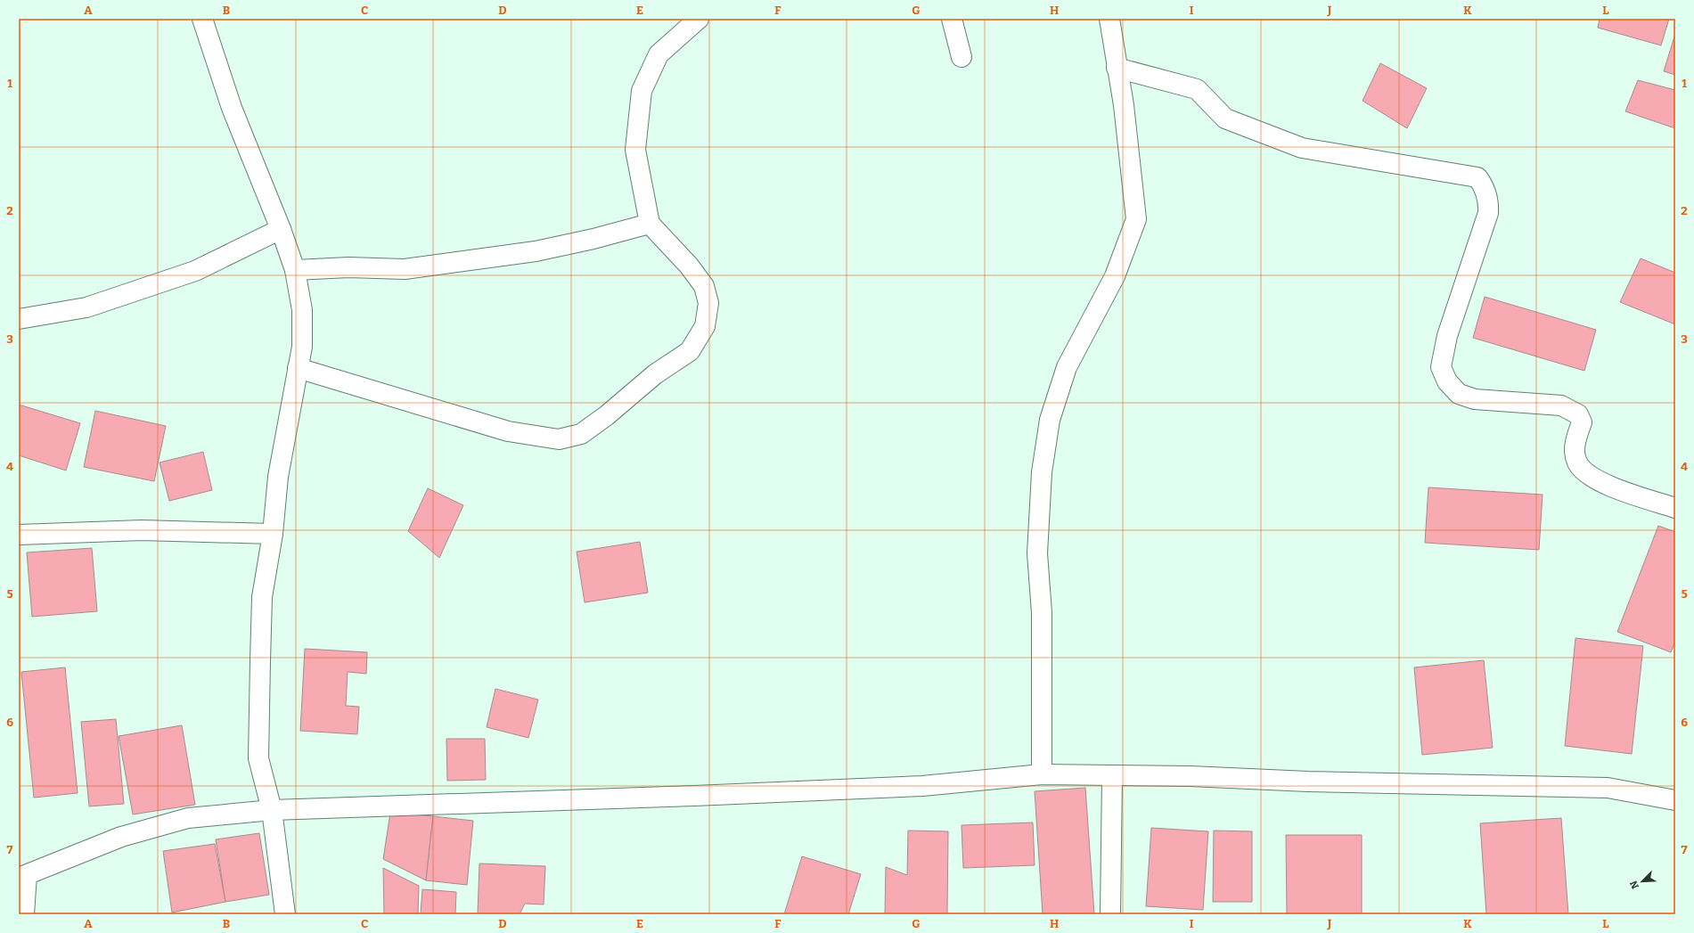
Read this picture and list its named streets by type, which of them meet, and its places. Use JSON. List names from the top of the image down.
{
  "north": "bottom left",
  "grid": {
    "columns": [
      "A",
      "B",
      "C",
      "D",
      "E",
      "F",
      "G",
      "H",
      "I",
      "J",
      "K",
      "L"
    ],
    "rows": [
      "1",
      "2",
      "3",
      "4",
      "5",
      "6",
      "7"
    ]
  }
}
